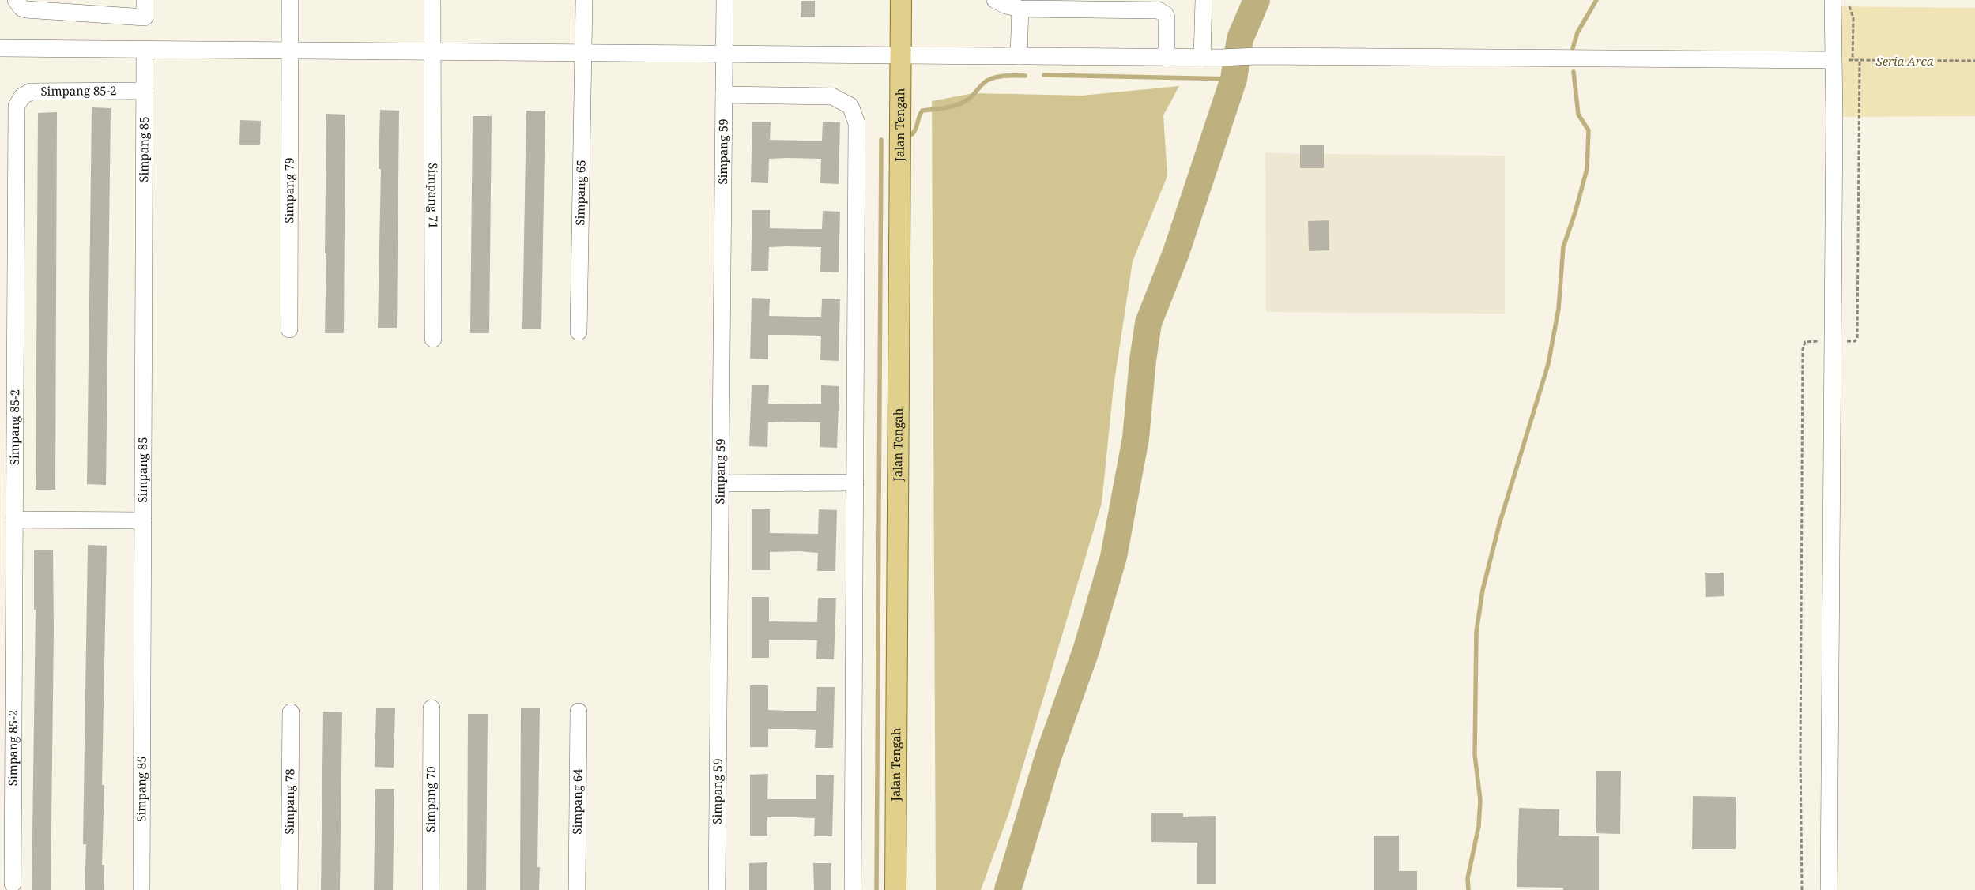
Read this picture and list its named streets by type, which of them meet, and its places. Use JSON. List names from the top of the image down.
{
  "streets": {
    "main road": ["Jalan Tengah"],
    "street": [
      "Simpang 85-2",
      "Simpang 85",
      "Simpang 59",
      "Simpang 79",
      "Simpang 65",
      "Simpang 71",
      "Simpang 70",
      "Simpang 64",
      "Simpang 78"
    ]
  },
  "crossings": [
    ["Simpang 85-2", "Simpang 85"]
  ],
  "parks": ["Seria Arca"]
}
